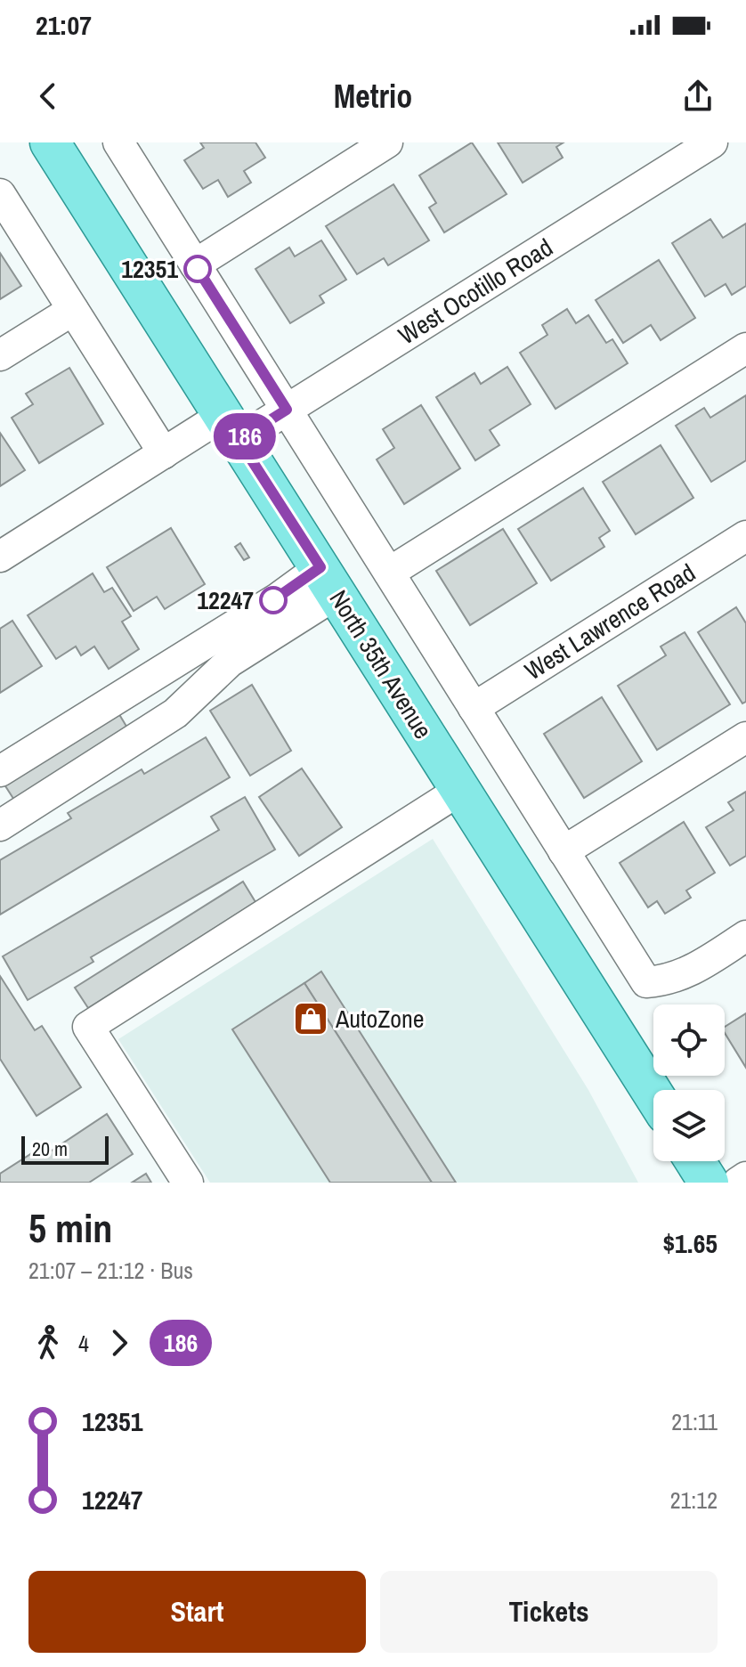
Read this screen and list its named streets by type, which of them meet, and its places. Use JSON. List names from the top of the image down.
{
  "streets": {
    "main road": ["North 35th Avenue"],
    "street": ["West Ocotillo Road", "West Lawrence Road"]
  },
  "crossings": [
    ["West Ocotillo Road", "North 35th Avenue"]
  ],
  "places": {
    "other": ["12351", "12247"],
    "shop": ["AutoZone"]
  },
  "lines": ["bus line 186"],
  "scale_bar": "20 m",
  "page": {
    "status": "21:07",
    "header": "Metrio",
    "on_map": "186",
    "scale": "20 m",
    "heading": ["5 min", "21:07 – 21:12 · Bus", "$1.65"],
    "legs": ["4", "186"],
    "list": [
      {
        "name": "12351",
        "value": "21:11"
      },
      {
        "name": "12247",
        "value": "21:12"
      }
    ],
    "buttons": ["Start", "Tickets"]
  }
}
